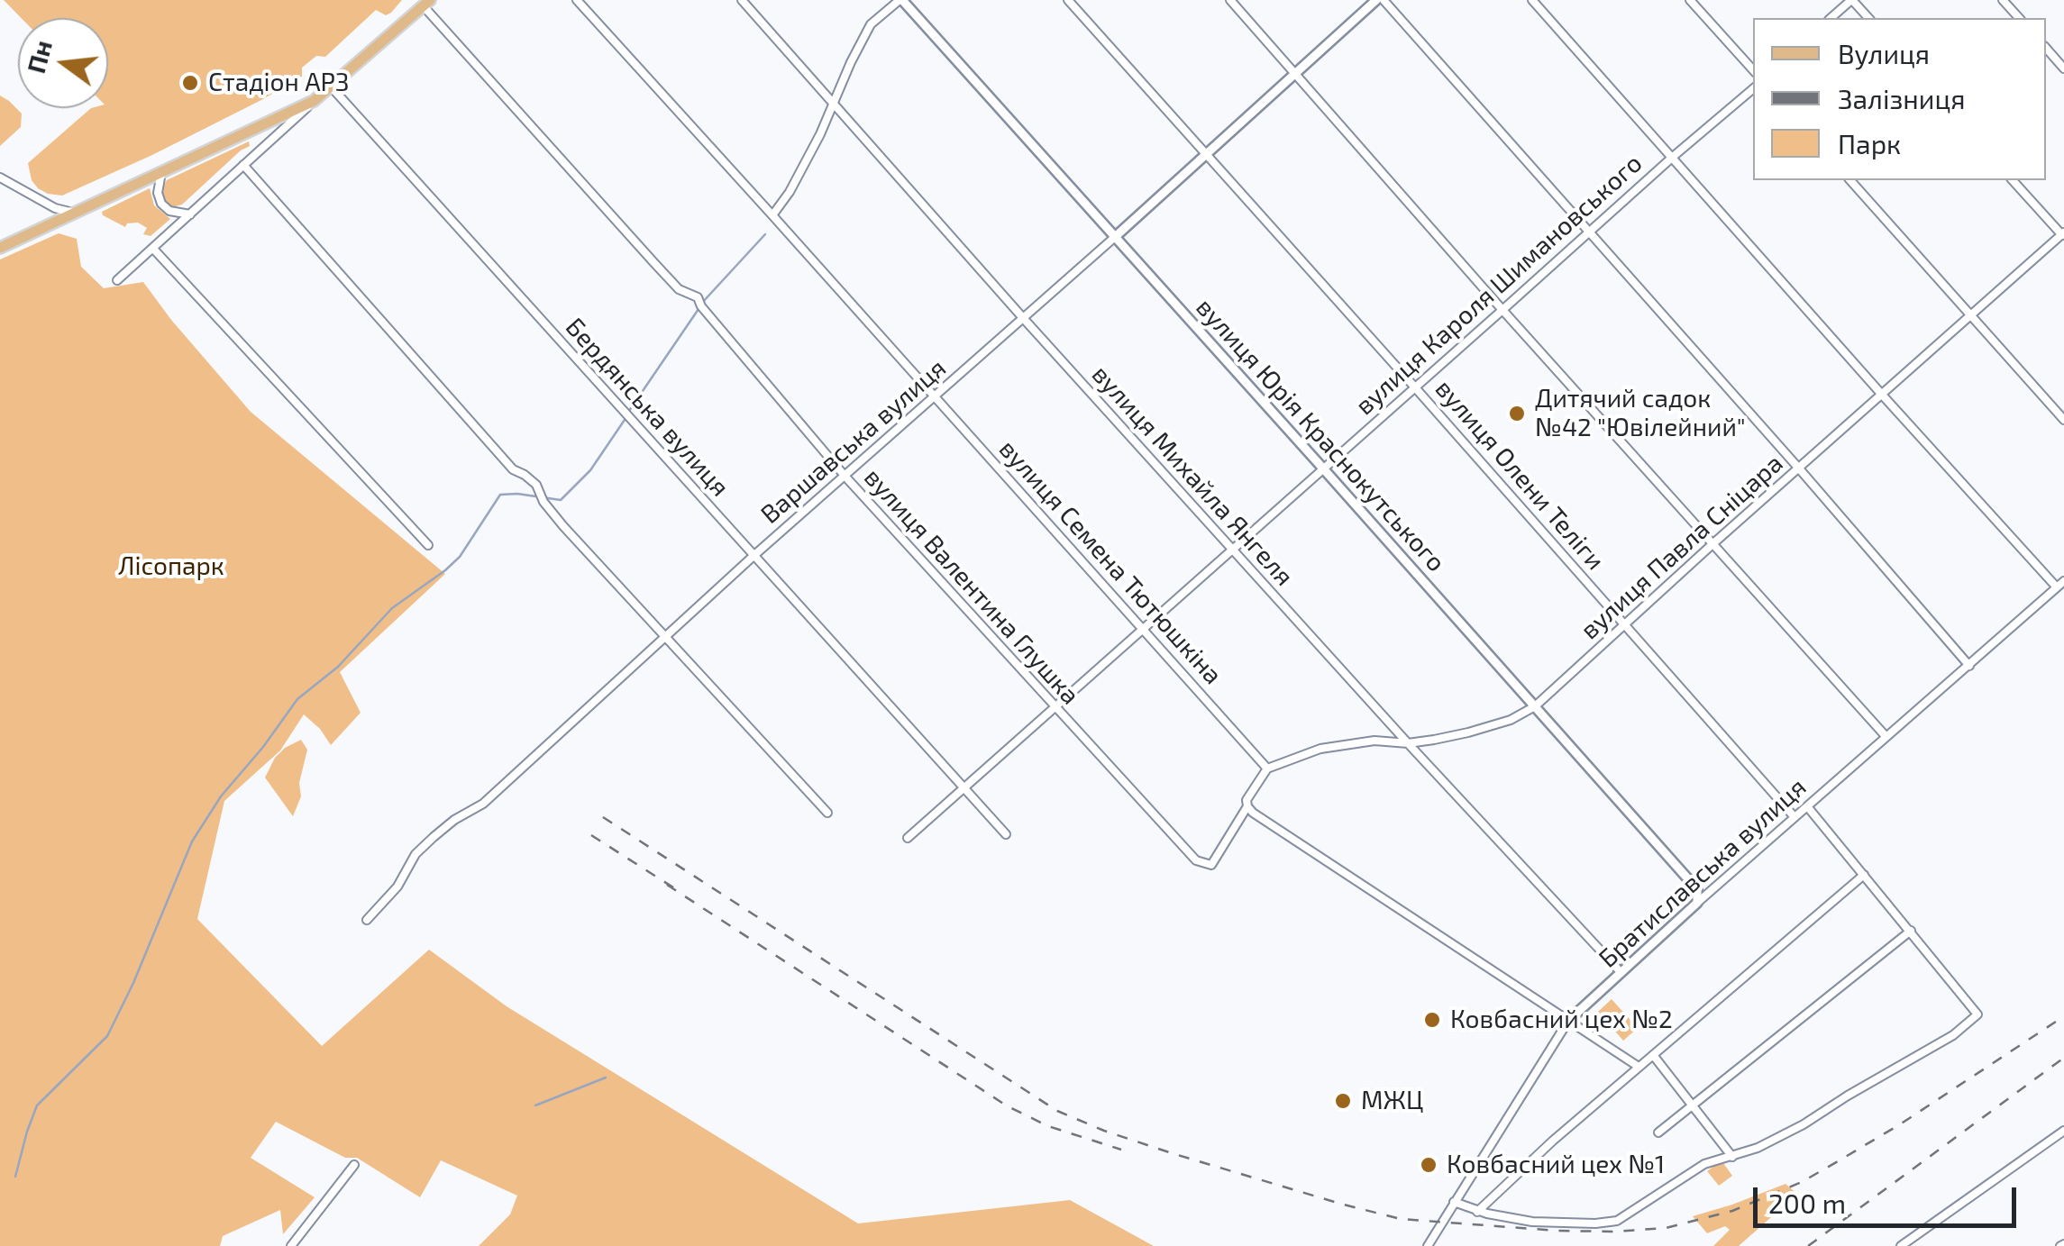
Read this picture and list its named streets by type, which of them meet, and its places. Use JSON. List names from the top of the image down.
{
  "streets": {
    "street": [
      "вулиця Кароля Шимановського",
      "Бердянська вулиця",
      "вулиця Юрія Краснокутського",
      "Варшавська вулиця",
      "вулиця Олени Теліги",
      "вулиця Михайла Янгеля",
      "вулиця Павла Сніцара",
      "вулиця Семена Тютюшкіна",
      "вулиця Валентина Глушка",
      "Братиславська вулиця"
    ]
  },
  "crossings": [
    ["вулиця Кароля Шимановського", "Бердянська вулиця"],
    ["вулиця Кароля Шимановського", "вулиця Юрія Краснокутського"],
    ["вулиця Кароля Шимановського", "вулиця Олени Теліги"],
    ["вулиця Кароля Шимановського", "вулиця Михайла Янгеля"],
    ["вулиця Кароля Шимановського", "вулиця Семена Тютюшкіна"],
    ["вулиця Кароля Шимановського", "вулиця Валентина Глушка"],
    ["Бердянська вулиця", "Варшавська вулиця"],
    ["вулиця Юрія Краснокутського", "Варшавська вулиця"],
    ["вулиця Юрія Краснокутського", "вулиця Павла Сніцара"],
    ["вулиця Юрія Краснокутського", "Братиславська вулиця"],
    ["Варшавська вулиця", "вулиця Олени Теліги"],
    ["Варшавська вулиця", "вулиця Михайла Янгеля"],
    ["Варшавська вулиця", "вулиця Семена Тютюшкіна"],
    ["Варшавська вулиця", "вулиця Валентина Глушка"],
    ["вулиця Олени Теліги", "вулиця Павла Сніцара"],
    ["вулиця Олени Теліги", "Братиславська вулиця"],
    ["вулиця Михайла Янгеля", "вулиця Павла Сніцара"],
    ["вулиця Михайла Янгеля", "Братиславська вулиця"],
    ["вулиця Павла Сніцара", "вулиця Семена Тютюшкіна"]
  ],
  "parks": ["Лісопарк"],
  "places": [
    "Стадіон АРЗ",
    "Дитячий садок №42 \"Ювілейний\"",
    "Ковбасний цех №2",
    "МЖЦ",
    "Ковбасний цех №1"
  ],
  "legend": ["Вулиця", "Залізниця", "Парк"],
  "scale_bar": "200 m",
  "north": "left"
}
